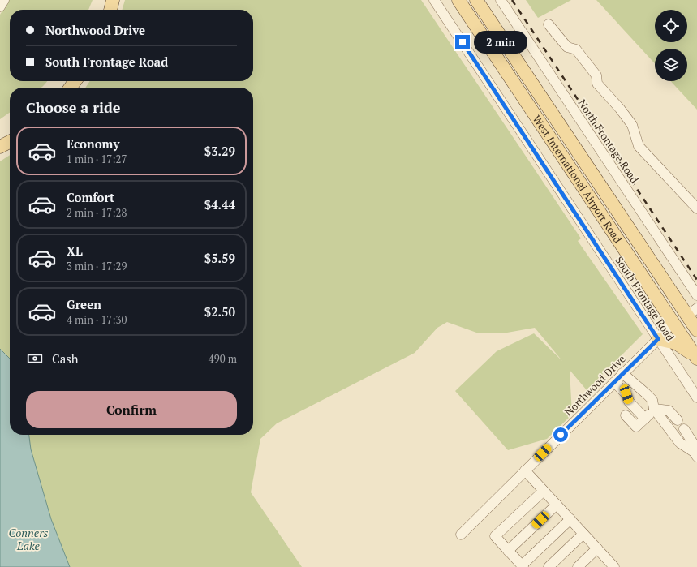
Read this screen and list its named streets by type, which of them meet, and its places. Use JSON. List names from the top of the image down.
{
  "streets": {
    "main road": ["West International Airport Road"],
    "street": ["North Frontage Road", "South Frontage Road", "Northwood Drive"]
  },
  "crossings": [
    ["West International Airport Road", "Northwood Drive"],
    ["South Frontage Road", "Northwood Drive"]
  ],
  "water": ["Conners Lake"],
  "page": {
    "banner": ["Northwood Drive", "South Frontage Road"],
    "bubble": "2 min",
    "heading": "Choose a ride",
    "list": [
      {
        "name": "Economy",
        "note": "1 min · 17:27",
        "value": "$3.29"
      },
      {
        "name": "Comfort",
        "note": "2 min · 17:28",
        "value": "$4.44"
      },
      {
        "name": "XL",
        "note": "3 min · 17:29",
        "value": "$5.59"
      },
      {
        "name": "Green",
        "note": "4 min · 17:30",
        "value": "$2.50"
      }
    ],
    "pay": ["Cash", "490 m"],
    "buttons": "Confirm"
  }
}
